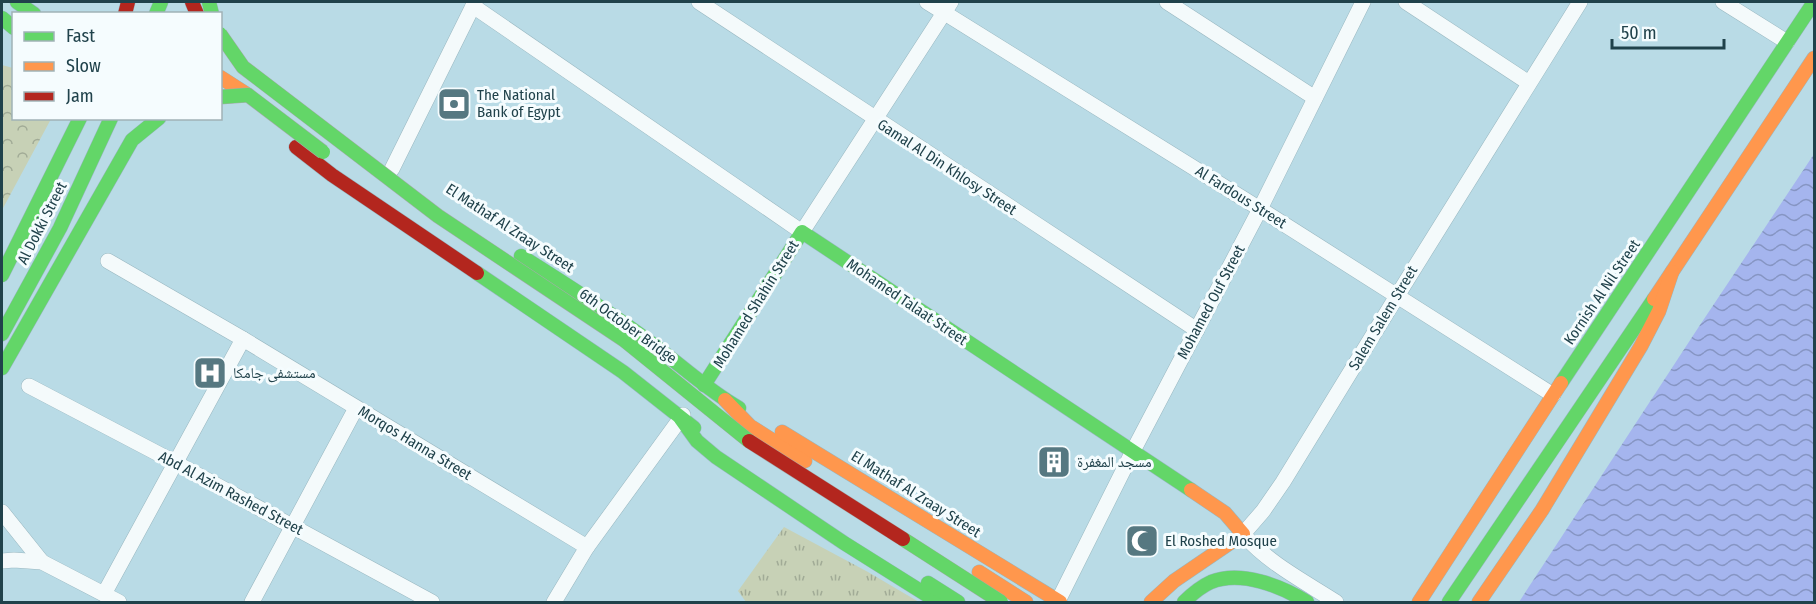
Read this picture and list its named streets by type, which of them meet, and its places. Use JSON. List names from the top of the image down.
{
  "streets": {
    "main road": [
      "Al Dokki Street",
      "El Mathaf Al Zraay Street",
      "Kornish Al Nil Street",
      "Mohamed Talaat Street",
      "Mohamed Shahin Street",
      "Salem Salem Street",
      "6th October Bridge"
    ],
    "street": [
      "Gamal Al Din Khlosy Street",
      "Al Fardous Street",
      "Mohamed Ouf Street",
      "Morqos Hanna Street",
      "Abd Al Azim Rashed Street"
    ]
  },
  "crossings": [
    ["Gamal Al Din Khlosy Street", "Mohamed Ouf Street"],
    ["Gamal Al Din Khlosy Street", "Mohamed Shahin Street"],
    ["Al Fardous Street", "Kornish Al Nil Street"],
    ["Al Fardous Street", "Mohamed Ouf Street"],
    ["Al Fardous Street", "Mohamed Shahin Street"],
    ["Al Fardous Street", "Salem Salem Street"],
    ["El Mathaf Al Zraay Street", "Mohamed Ouf Street"],
    ["El Mathaf Al Zraay Street", "Mohamed Shahin Street"],
    ["Mohamed Talaat Street", "Mohamed Ouf Street"],
    ["Mohamed Talaat Street", "Mohamed Shahin Street"],
    ["Mohamed Talaat Street", "Salem Salem Street"],
    ["Mohamed Shahin Street", "Morqos Hanna Street"]
  ],
  "places": {
    "bank": ["The National Bank of Egypt"],
    "hospital": ["مستشفى جامكا"],
    "building": ["مسجد المغفرة"],
    "mosque": ["El Roshed Mosque"]
  },
  "legend": ["Fast", "Slow", "Jam"],
  "scale_bar": "50 m"
}
